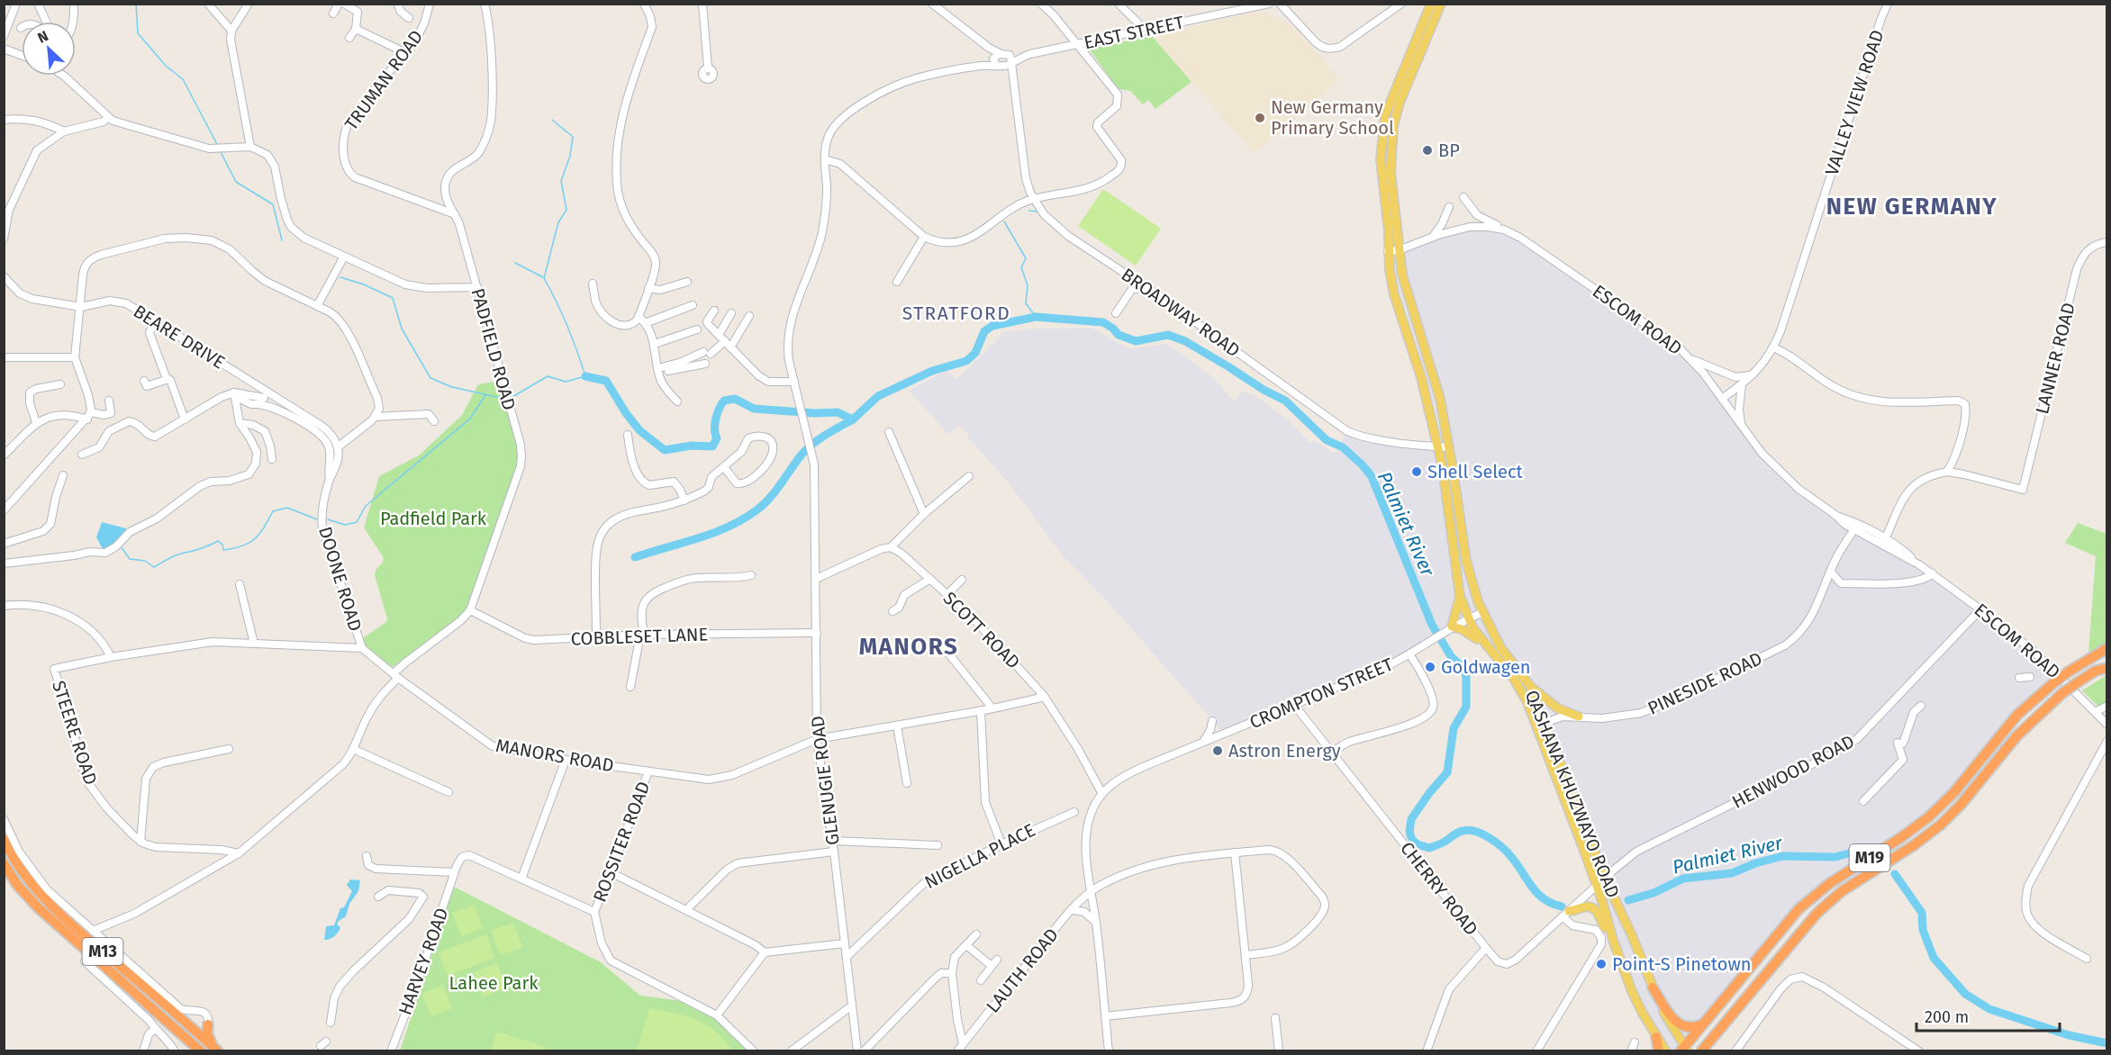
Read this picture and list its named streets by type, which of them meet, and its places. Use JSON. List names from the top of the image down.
{
  "streets": {
    "highway": ["M19", "M13"],
    "main road": ["QASHANA KHUZWAYO ROAD"],
    "street": [
      "EAST STREET",
      "TRUMAN ROAD",
      "VALLEY VIEW ROAD",
      "BROADWAY ROAD",
      "ESCOM ROAD",
      "BEARE DRIVE",
      "PADFIELD ROAD",
      "LANNER ROAD",
      "DOONE ROAD",
      "SCOTT ROAD",
      "COBBLESET LANE",
      "PINESIDE ROAD",
      "CROMPTON STREET",
      "STEERE ROAD",
      "MANORS ROAD",
      "HENWOOD ROAD",
      "GLENUGIE ROAD",
      "ROSSITER ROAD",
      "NIGELLA PLACE",
      "CHERRY ROAD",
      "HARVEY ROAD",
      "LAUTH ROAD"
    ]
  },
  "crossings": [
    ["EAST STREET", "BROADWAY ROAD"],
    ["EAST STREET", "GLENUGIE ROAD"],
    ["TRUMAN ROAD", "PADFIELD ROAD"],
    ["VALLEY VIEW ROAD", "ESCOM ROAD"],
    ["BROADWAY ROAD", "QASHANA KHUZWAYO ROAD"],
    ["ESCOM ROAD", "PINESIDE ROAD"],
    ["ESCOM ROAD", "HENWOOD ROAD"],
    ["ESCOM ROAD", "QASHANA KHUZWAYO ROAD"],
    ["BEARE DRIVE", "DOONE ROAD"],
    ["PADFIELD ROAD", "COBBLESET LANE"],
    ["PADFIELD ROAD", "MANORS ROAD"],
    ["DOONE ROAD", "MANORS ROAD"],
    ["SCOTT ROAD", "CROMPTON STREET"],
    ["SCOTT ROAD", "MANORS ROAD"],
    ["COBBLESET LANE", "GLENUGIE ROAD"],
    ["PINESIDE ROAD", "QASHANA KHUZWAYO ROAD"],
    ["CROMPTON STREET", "QASHANA KHUZWAYO ROAD"],
    ["CROMPTON STREET", "CHERRY ROAD"],
    ["CROMPTON STREET", "LAUTH ROAD"],
    ["MANORS ROAD", "GLENUGIE ROAD"],
    ["MANORS ROAD", "ROSSITER ROAD"],
    ["HENWOOD ROAD", "QASHANA KHUZWAYO ROAD"],
    ["HENWOOD ROAD", "CHERRY ROAD"],
    ["GLENUGIE ROAD", "NIGELLA PLACE"],
    ["QASHANA KHUZWAYO ROAD", "M19"],
    ["QASHANA KHUZWAYO ROAD", "CHERRY ROAD"]
  ],
  "districts": ["NEW GERMANY", "STRATFORD", "MANORS"],
  "water": ["Palmiet River"],
  "parks": ["Padfield Park", "Lahee Park"],
  "places": [
    "New Germany Primary School",
    "BP",
    "Shell Select",
    "Goldwagen",
    "Astron Energy",
    "Point-S Pinetown"
  ],
  "scale_bar": "200 m",
  "north": "top left"
}
